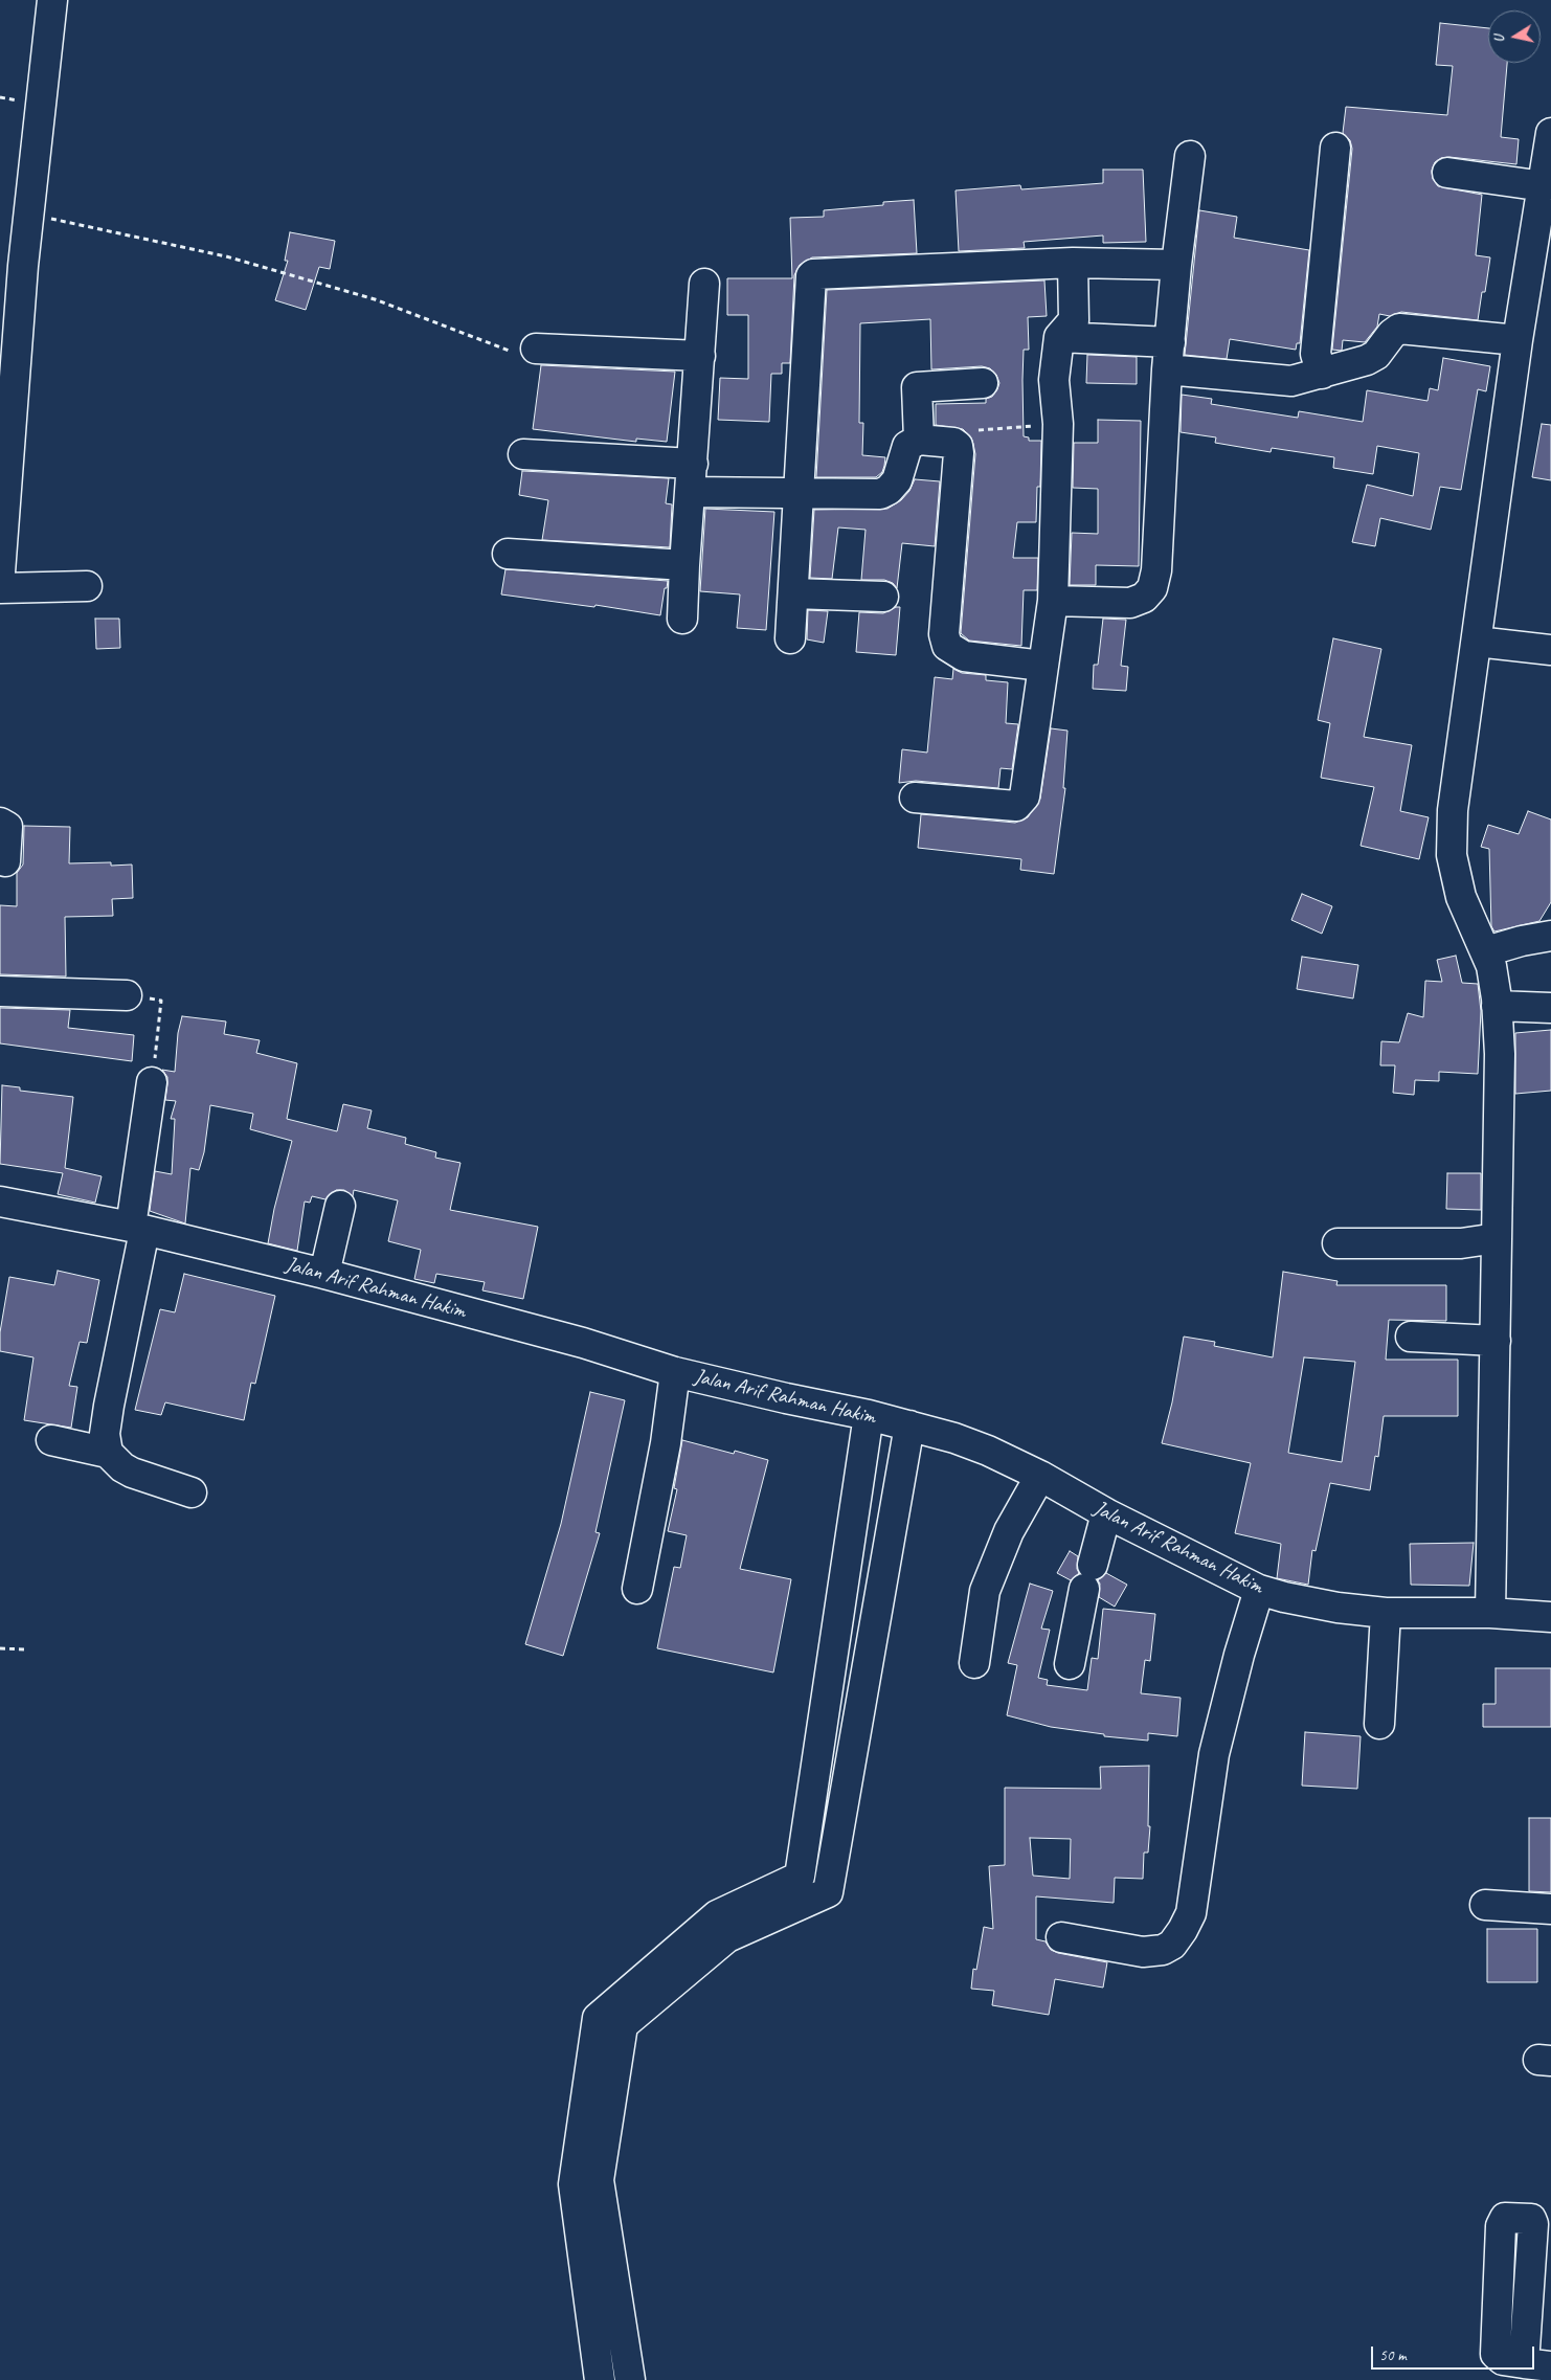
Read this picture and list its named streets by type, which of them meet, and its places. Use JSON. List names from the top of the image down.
{
  "streets": {
    "street": ["Jalan Arif Rahman Hakim"]
  },
  "scale_bar": "50 m",
  "north": "left"
}
